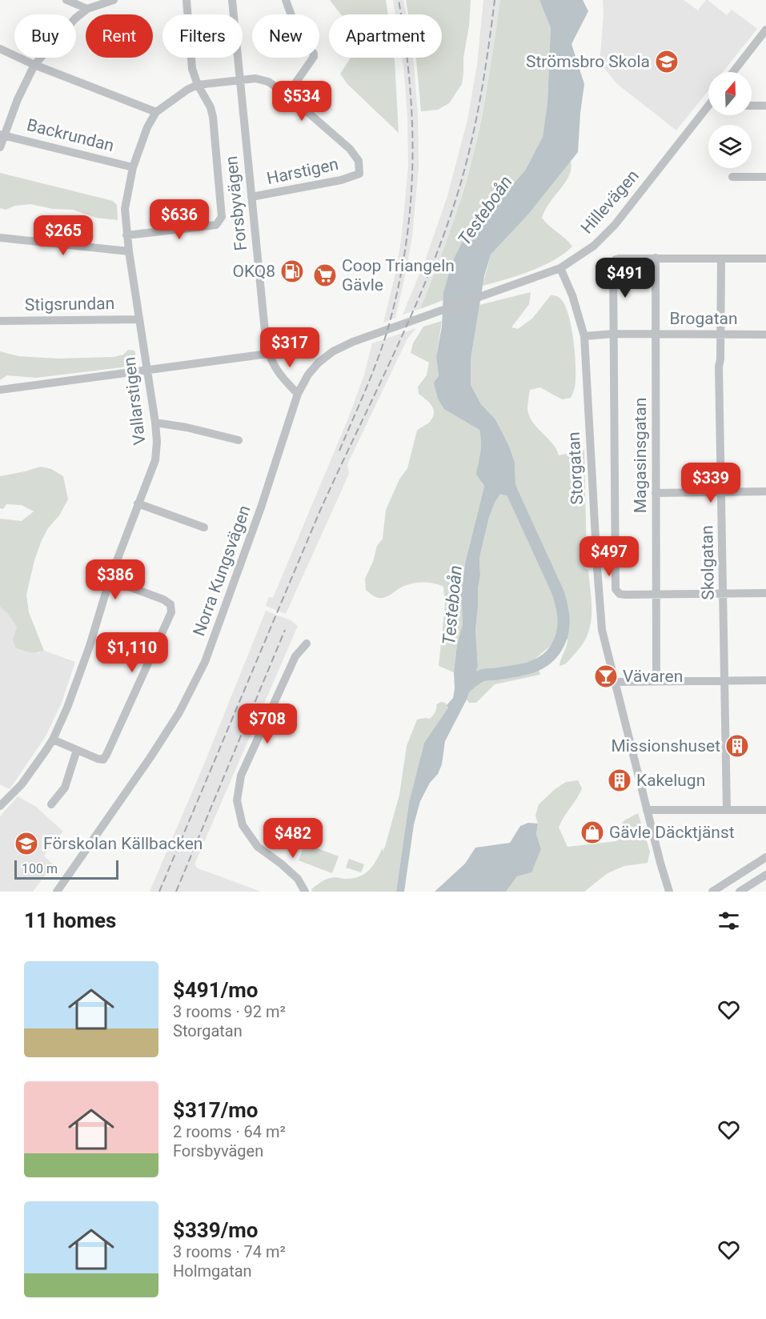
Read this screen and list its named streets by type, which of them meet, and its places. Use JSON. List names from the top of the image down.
{
  "streets": {
    "street": [
      "Backrundan",
      "Harstigen",
      "Hillevägen",
      "Forsbyvägen",
      "Stigsrundan",
      "Brogatan",
      "Vallarstigen",
      "Magasinsgatan",
      "Storgatan",
      "Skolgatan",
      "Norra Kungsvägen"
    ]
  },
  "crossings": [
    ["Backrundan", "Vallarstigen"],
    ["Harstigen", "Forsbyvägen"],
    ["Harstigen", "Vallarstigen"],
    ["Hillevägen", "Forsbyvägen"],
    ["Hillevägen", "Storgatan"],
    ["Hillevägen", "Norra Kungsvägen"],
    ["Forsbyvägen", "Vallarstigen"],
    ["Forsbyvägen", "Norra Kungsvägen"],
    ["Stigsrundan", "Vallarstigen"],
    ["Brogatan", "Magasinsgatan"],
    ["Brogatan", "Storgatan"],
    ["Brogatan", "Skolgatan"]
  ],
  "water": ["Testeboån"],
  "places": {
    "school or university": ["Strömsbro Skola", "Förskolan Källbacken"],
    "fuel station": ["OKQ8"],
    "supermarket": ["Coop Triangeln Gävle"],
    "bar": ["Vävaren"],
    "building": ["Missionshuset", "Kakelugn"],
    "shop": ["Gävle Däcktjänst"]
  },
  "scale_bar": "100 m",
  "north": "top",
  "page": {
    "chip": [
      "Buy",
      "Rent",
      "Filters",
      "New",
      "Apartment"
    ],
    "price": [
      "$534",
      "$636",
      "$265",
      "$491",
      "$317",
      "$339",
      "$497",
      "$386",
      "$1,110",
      "$708",
      "$482"
    ],
    "scale": "100 m",
    "heading": "11 homes",
    "list": [
      {
        "name": "$491/mo",
        "note": "3 rooms · 92 m² · Storgatan"
      },
      {
        "name": "$317/mo",
        "note": "2 rooms · 64 m² · Forsbyvägen"
      },
      {
        "name": "$339/mo",
        "note": "3 rooms · 74 m² · Holmgatan"
      }
    ]
  }
}
